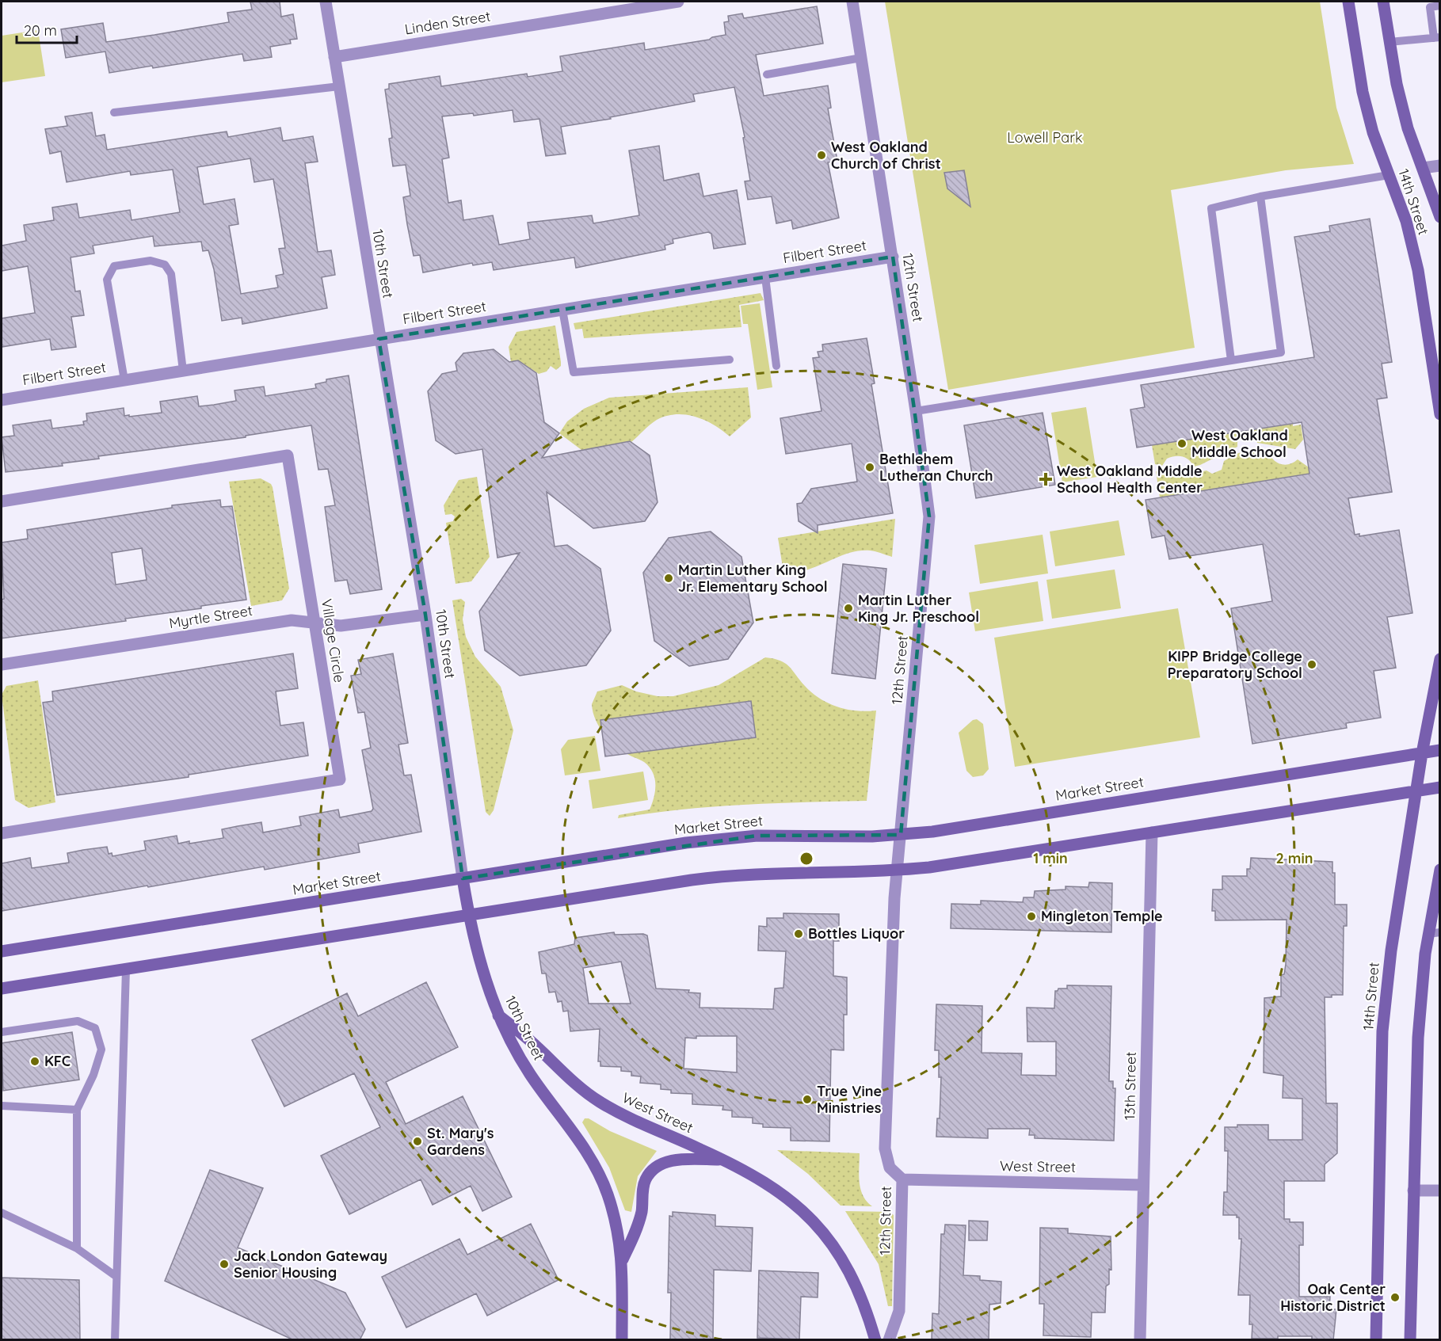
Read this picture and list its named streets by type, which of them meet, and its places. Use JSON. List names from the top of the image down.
{
  "streets": {
    "main road": [
      "14th Street",
      "10th Street",
      "Market Street",
      "West Street"
    ],
    "street": [
      "Linden Street",
      "Filbert Street",
      "12th Street",
      "Myrtle Street",
      "Village Circle",
      "13th Street"
    ]
  },
  "crossings": [
    ["Linden Street", "10th Street"],
    ["14th Street", "Market Street"],
    ["Filbert Street", "10th Street"],
    ["Filbert Street", "12th Street"],
    ["10th Street", "Myrtle Street"],
    ["10th Street", "Market Street"],
    ["10th Street", "West Street"],
    ["12th Street", "Market Street"],
    ["12th Street", "West Street"],
    ["Myrtle Street", "Village Circle"],
    ["13th Street", "West Street"]
  ],
  "parks": ["Lowell Park"],
  "places": {
    "other": [
      "West Oakland Church of Christ",
      "West Oakland Middle School",
      "Bethlehem Lutheran Church",
      "Martin Luther King Jr. Elementary School",
      "Martin Luther King Jr. Preschool",
      "KIPP Bridge College Preparatory School",
      "Mingleton Temple",
      "Bottles Liquor",
      "KFC",
      "True Vine Ministries",
      "St. Mary's Gardens",
      "Jack London Gateway Senior Housing",
      "Oak Center Historic District"
    ],
    "health": ["West Oakland Middle School Health Center"]
  },
  "scale_bar": "20 m",
  "rings": ["1 min", "2 min"]
}
